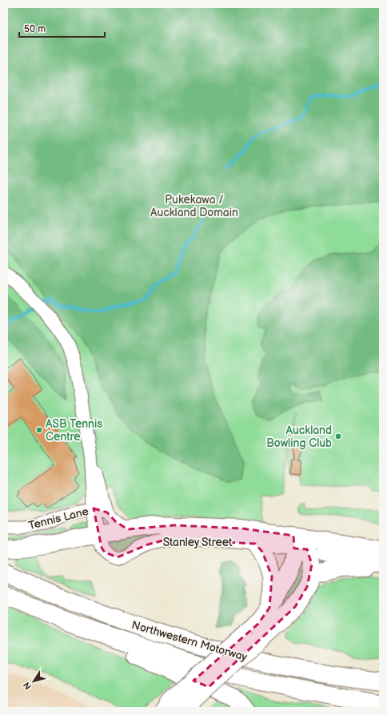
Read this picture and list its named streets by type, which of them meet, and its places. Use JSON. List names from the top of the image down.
{
  "streets": {
    "main road": ["Stanley Street", "Northwestern Motorway"],
    "street": ["Tennis Lane"]
  },
  "crossings": [
    ["Tennis Lane", "Stanley Street"]
  ],
  "parks": ["Pukekawa / Auckland Domain"],
  "places": ["ASB Tennis Centre", "Auckland Bowling Club"],
  "scale_bar": "50 m",
  "north": "bottom left"
}
